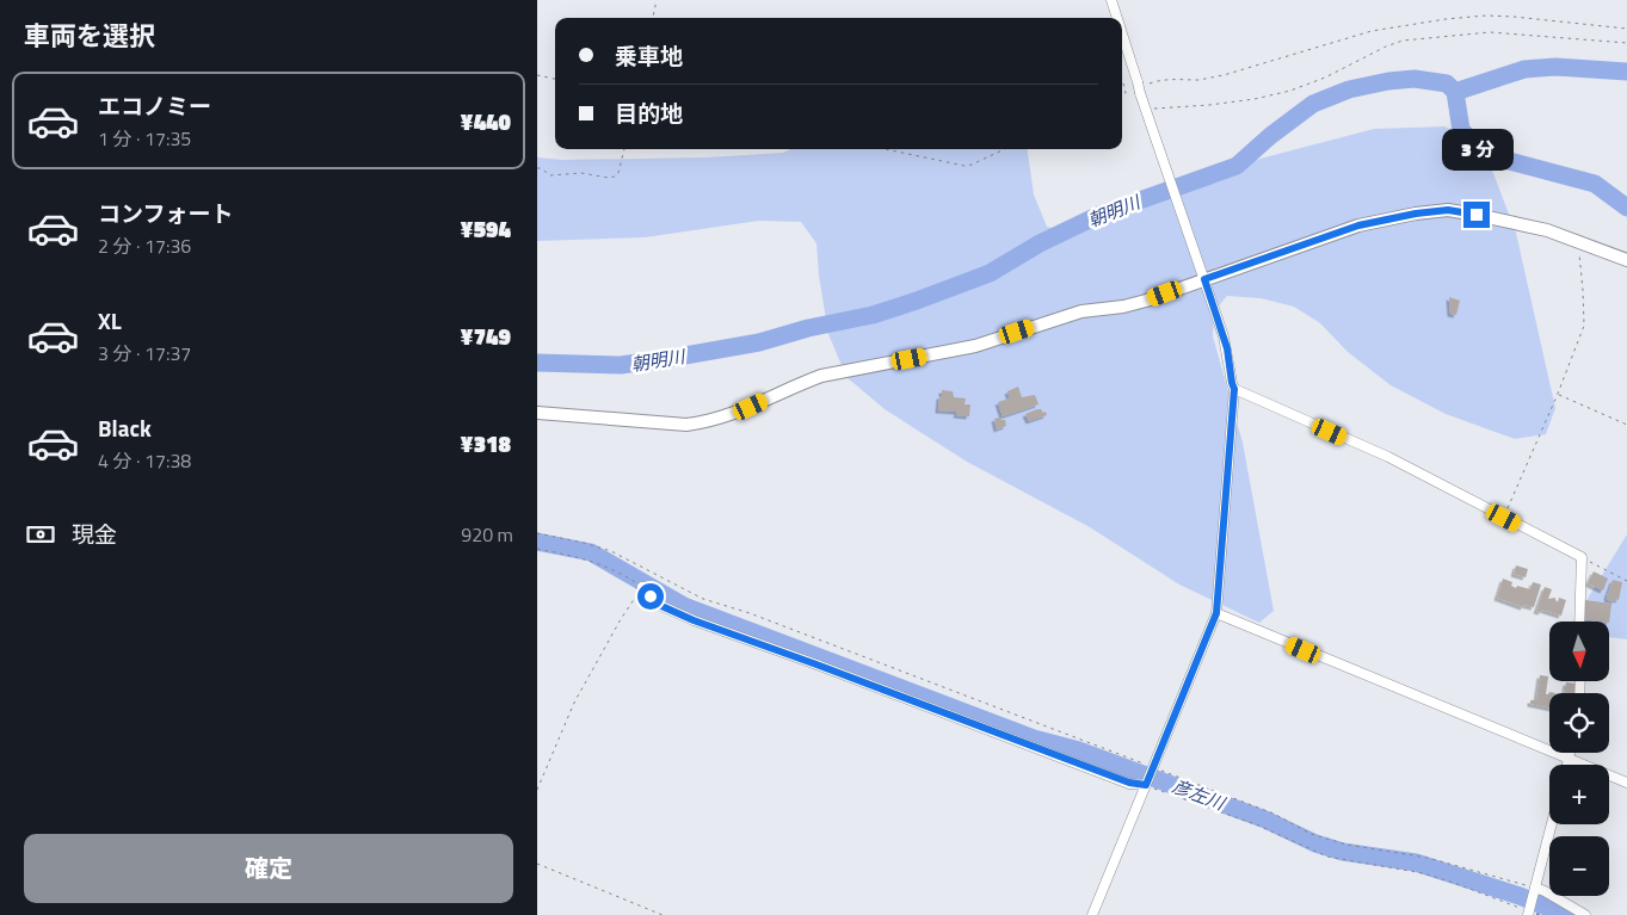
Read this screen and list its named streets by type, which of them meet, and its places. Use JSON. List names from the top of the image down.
{
  "water": ["朝明川", "彦左川"],
  "north": "bottom",
  "page": {
    "heading": "車両を選択",
    "banner": ["乗車地", "目的地"],
    "list": [
      {
        "name": "エコノミー",
        "note": "1 分 · 17:35",
        "value": "¥440"
      },
      {
        "name": "コンフォート",
        "note": "2 分 · 17:36",
        "value": "¥594"
      },
      {
        "name": "XL",
        "note": "3 分 · 17:37",
        "value": "¥749"
      },
      {
        "name": "Black",
        "note": "4 分 · 17:38",
        "value": "¥318"
      }
    ],
    "bubble": "3 分",
    "pay": ["現金", "920 m"],
    "map_buttons": ["+", "−"],
    "buttons": "確定"
  }
}
